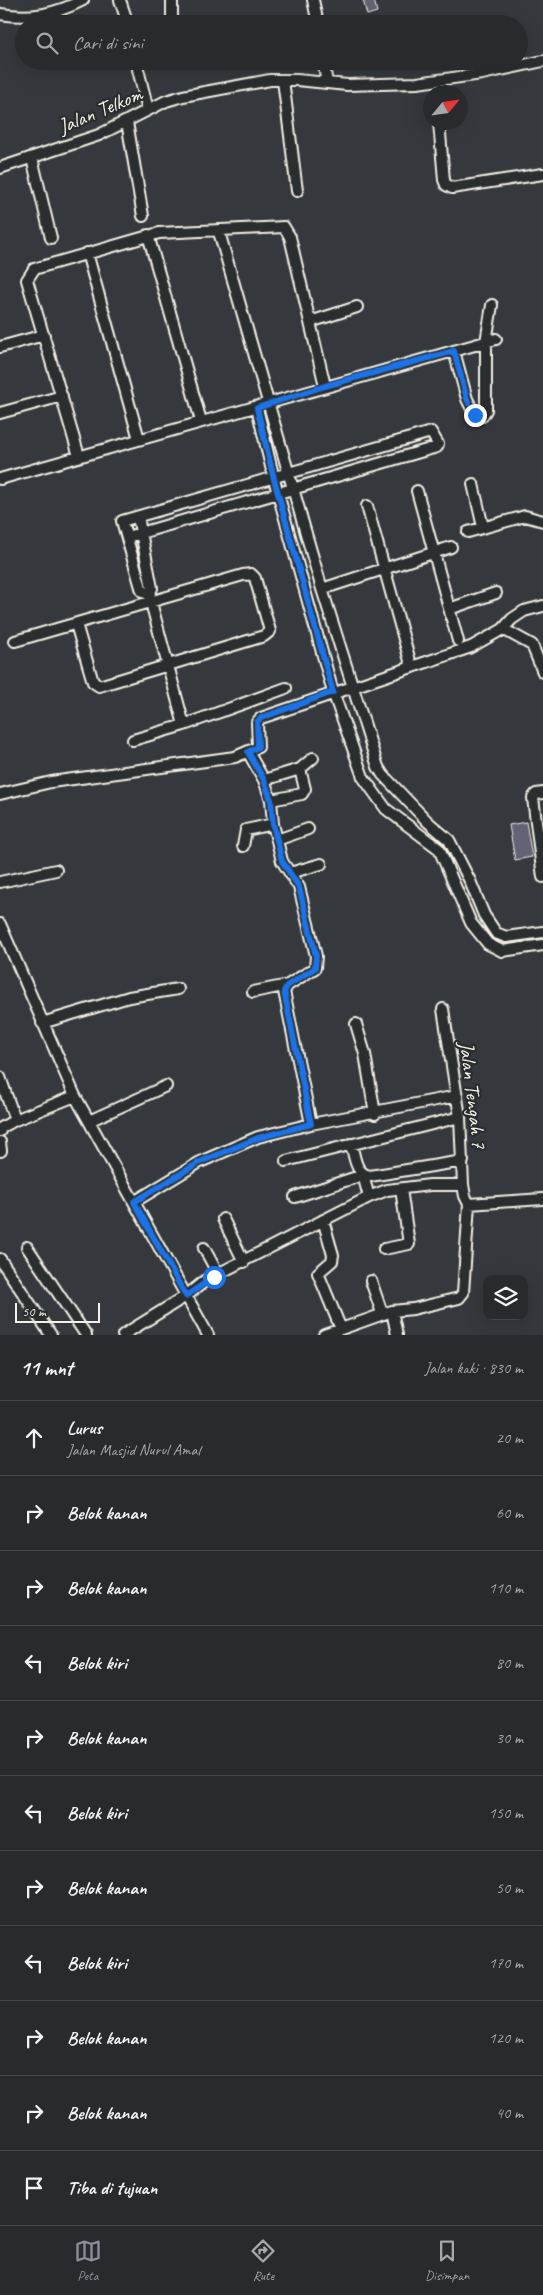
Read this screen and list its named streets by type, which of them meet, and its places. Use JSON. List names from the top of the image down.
{
  "streets": {
    "street": ["Jalan Telkom", "Jalan Tengah 7"]
  },
  "scale_bar": "50 m",
  "north": "top right",
  "page": {
    "search": "Cari di sini",
    "scale": "50 m",
    "heading": ["11 mnt", "Jalan kaki · 830 m"],
    "list": [
      ["Lurus", "Jalan Masjid Nurul Amal", "20 m"],
      ["Belok kanan", "60 m"],
      ["Belok kanan", "110 m"],
      ["Belok kiri", "80 m"],
      ["Belok kanan", "30 m"],
      ["Belok kiri", "150 m"],
      ["Belok kanan", "50 m"],
      ["Belok kiri", "170 m"],
      ["Belok kanan", "120 m"],
      ["Belok kanan", "40 m"],
      "Tiba di tujuan"
    ],
    "nav": ["Peta", "Rute", "Disimpan"]
  }
}
